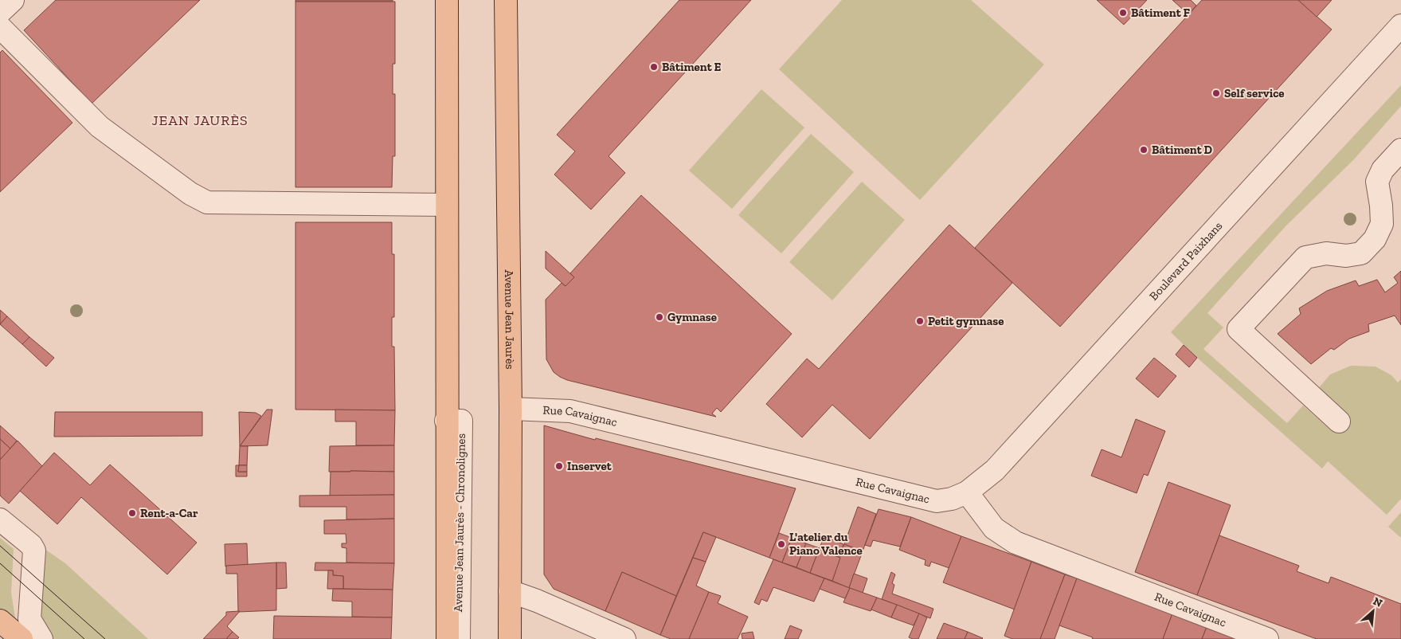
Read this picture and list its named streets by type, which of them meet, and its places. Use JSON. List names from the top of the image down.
{
  "streets": {
    "main road": ["Avenue Jean Jaurès"],
    "street": ["Boulevard Paixhans", "Rue Cavaignac", "Avenue Jean Jaurès - Chronolignes"]
  },
  "crossings": [
    ["Boulevard Paixhans", "Rue Cavaignac"],
    ["Avenue Jean Jaurès", "Rue Cavaignac"]
  ],
  "districts": ["JEAN JAURÈS"],
  "places": [
    "Bâtiment F",
    "Bâtiment E",
    "Self service",
    "Bâtiment D",
    "Gymnase",
    "Petit gymnase",
    "Inservet",
    "Rent-a-Car",
    "L'atelier du Piano Valence"
  ],
  "north": "top right"
}
